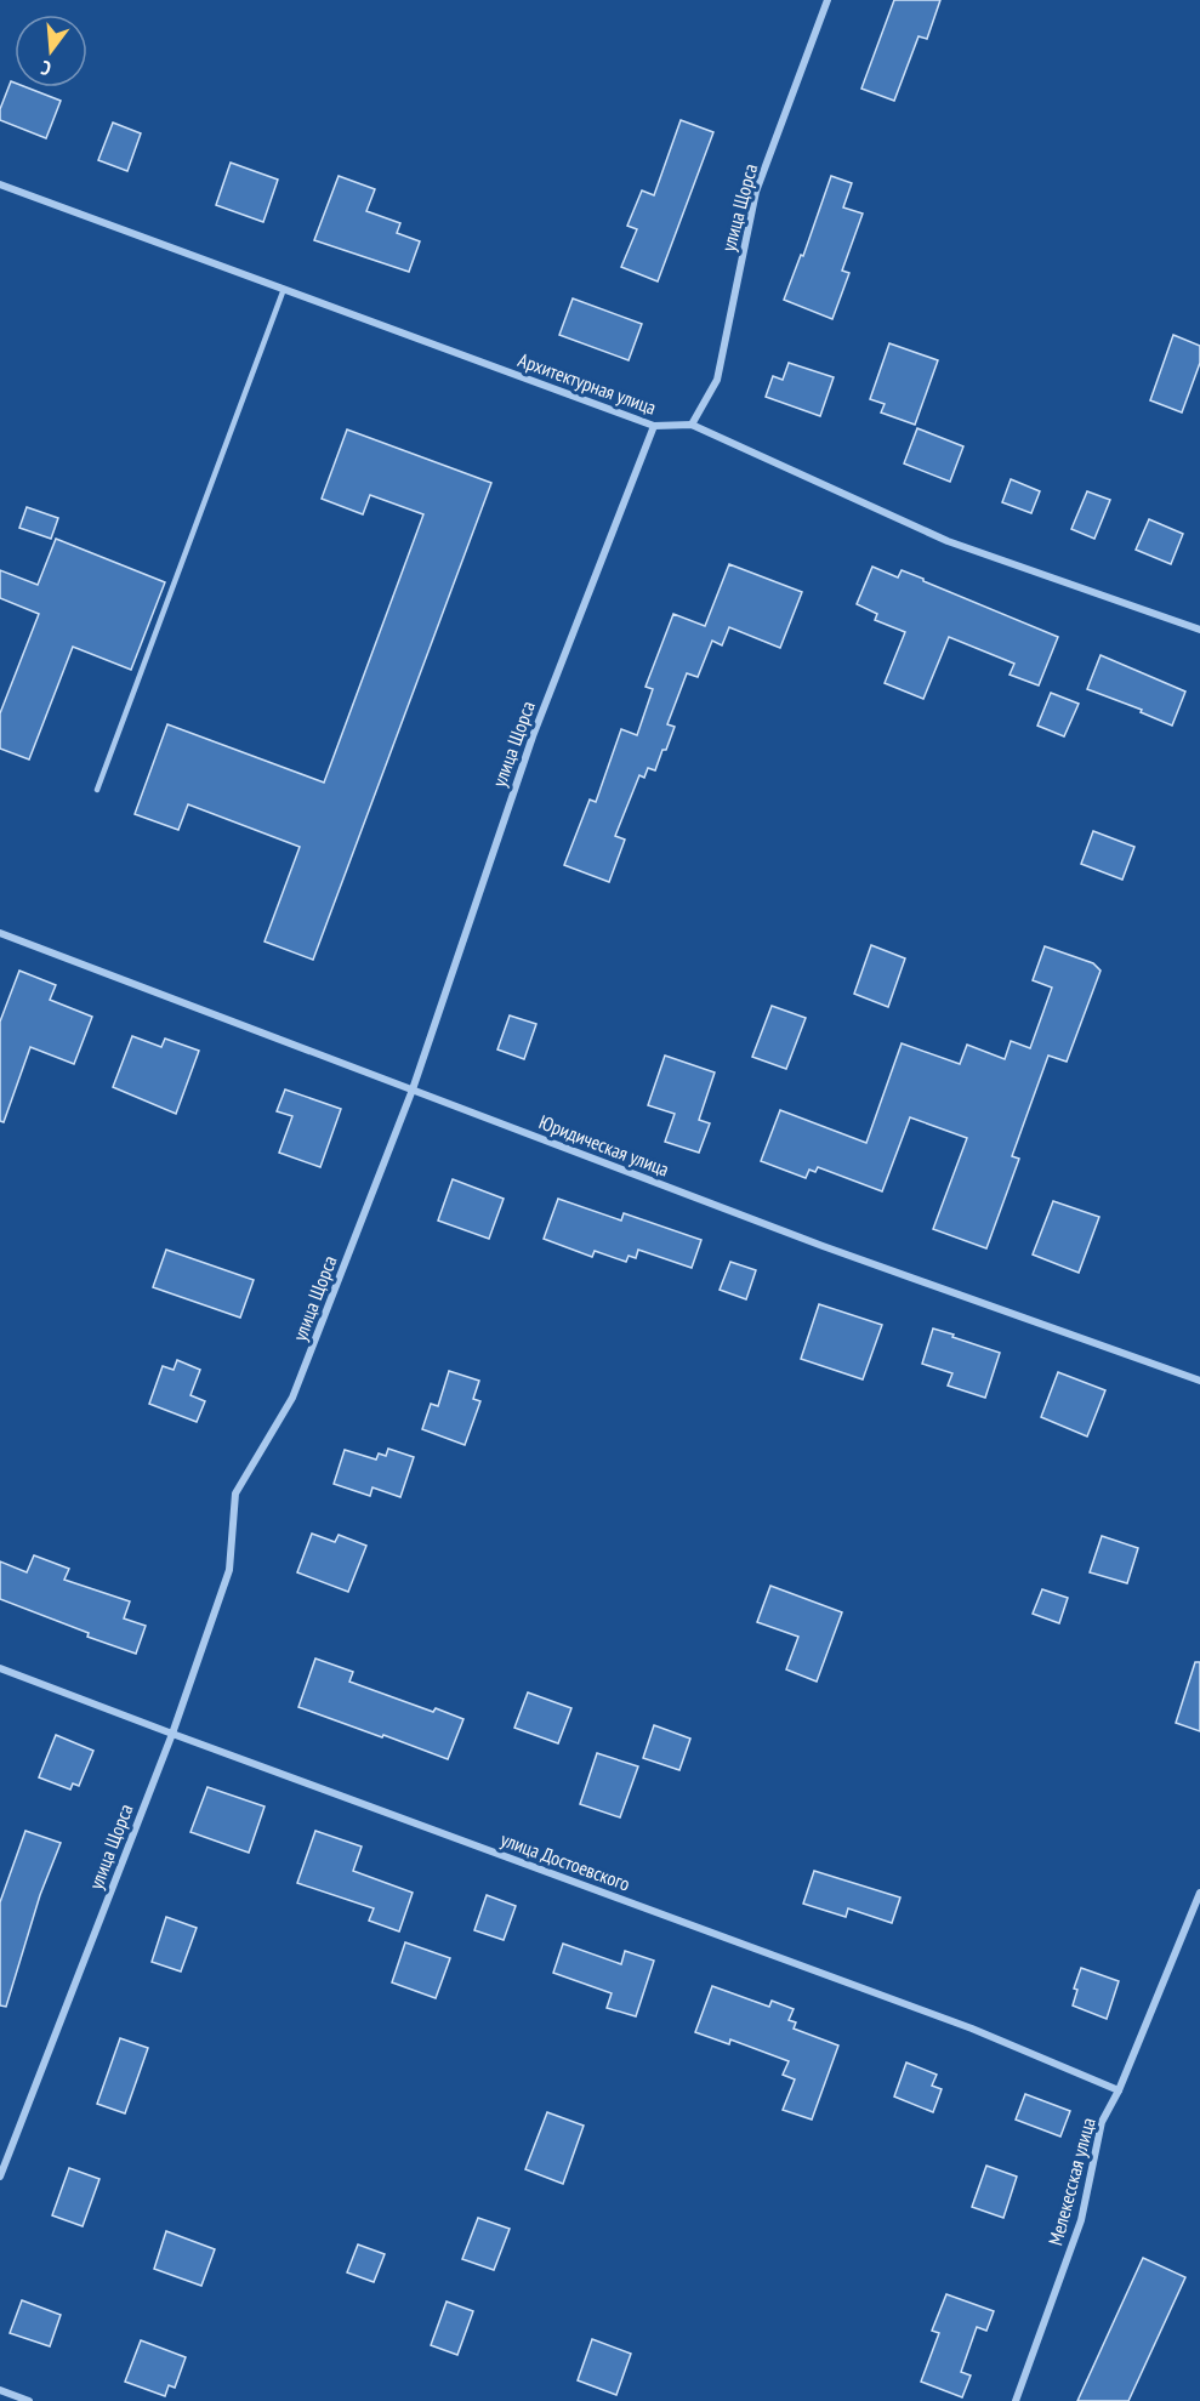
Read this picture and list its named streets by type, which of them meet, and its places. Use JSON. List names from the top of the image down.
{
  "streets": {
    "street": [
      "улица Щорса",
      "Архитектурная улица",
      "Юридическая улица",
      "улица Достоевского",
      "Мелекесская улица"
    ]
  },
  "crossings": [
    ["улица Щорса", "Архитектурная улица"],
    ["улица Щорса", "Юридическая улица"],
    ["улица Щорса", "улица Достоевского"],
    ["улица Достоевского", "Мелекесская улица"]
  ],
  "north": "bottom"
}
